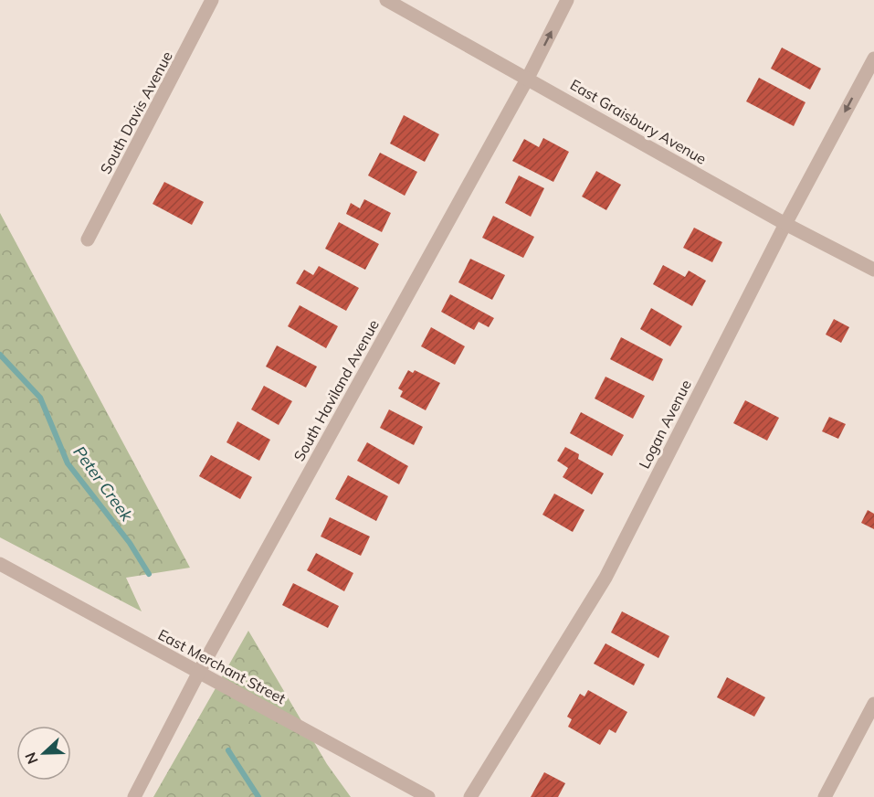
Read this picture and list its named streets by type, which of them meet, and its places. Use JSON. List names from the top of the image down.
{
  "streets": {
    "street": [
      "South Davis Avenue",
      "East Graisbury Avenue",
      "South Haviland Avenue",
      "Logan Avenue",
      "East Merchant Street"
    ]
  },
  "crossings": [
    ["East Graisbury Avenue", "South Haviland Avenue"],
    ["East Graisbury Avenue", "Logan Avenue"],
    ["South Haviland Avenue", "East Merchant Street"]
  ],
  "water": ["Peter Creek"],
  "north": "left"
}
